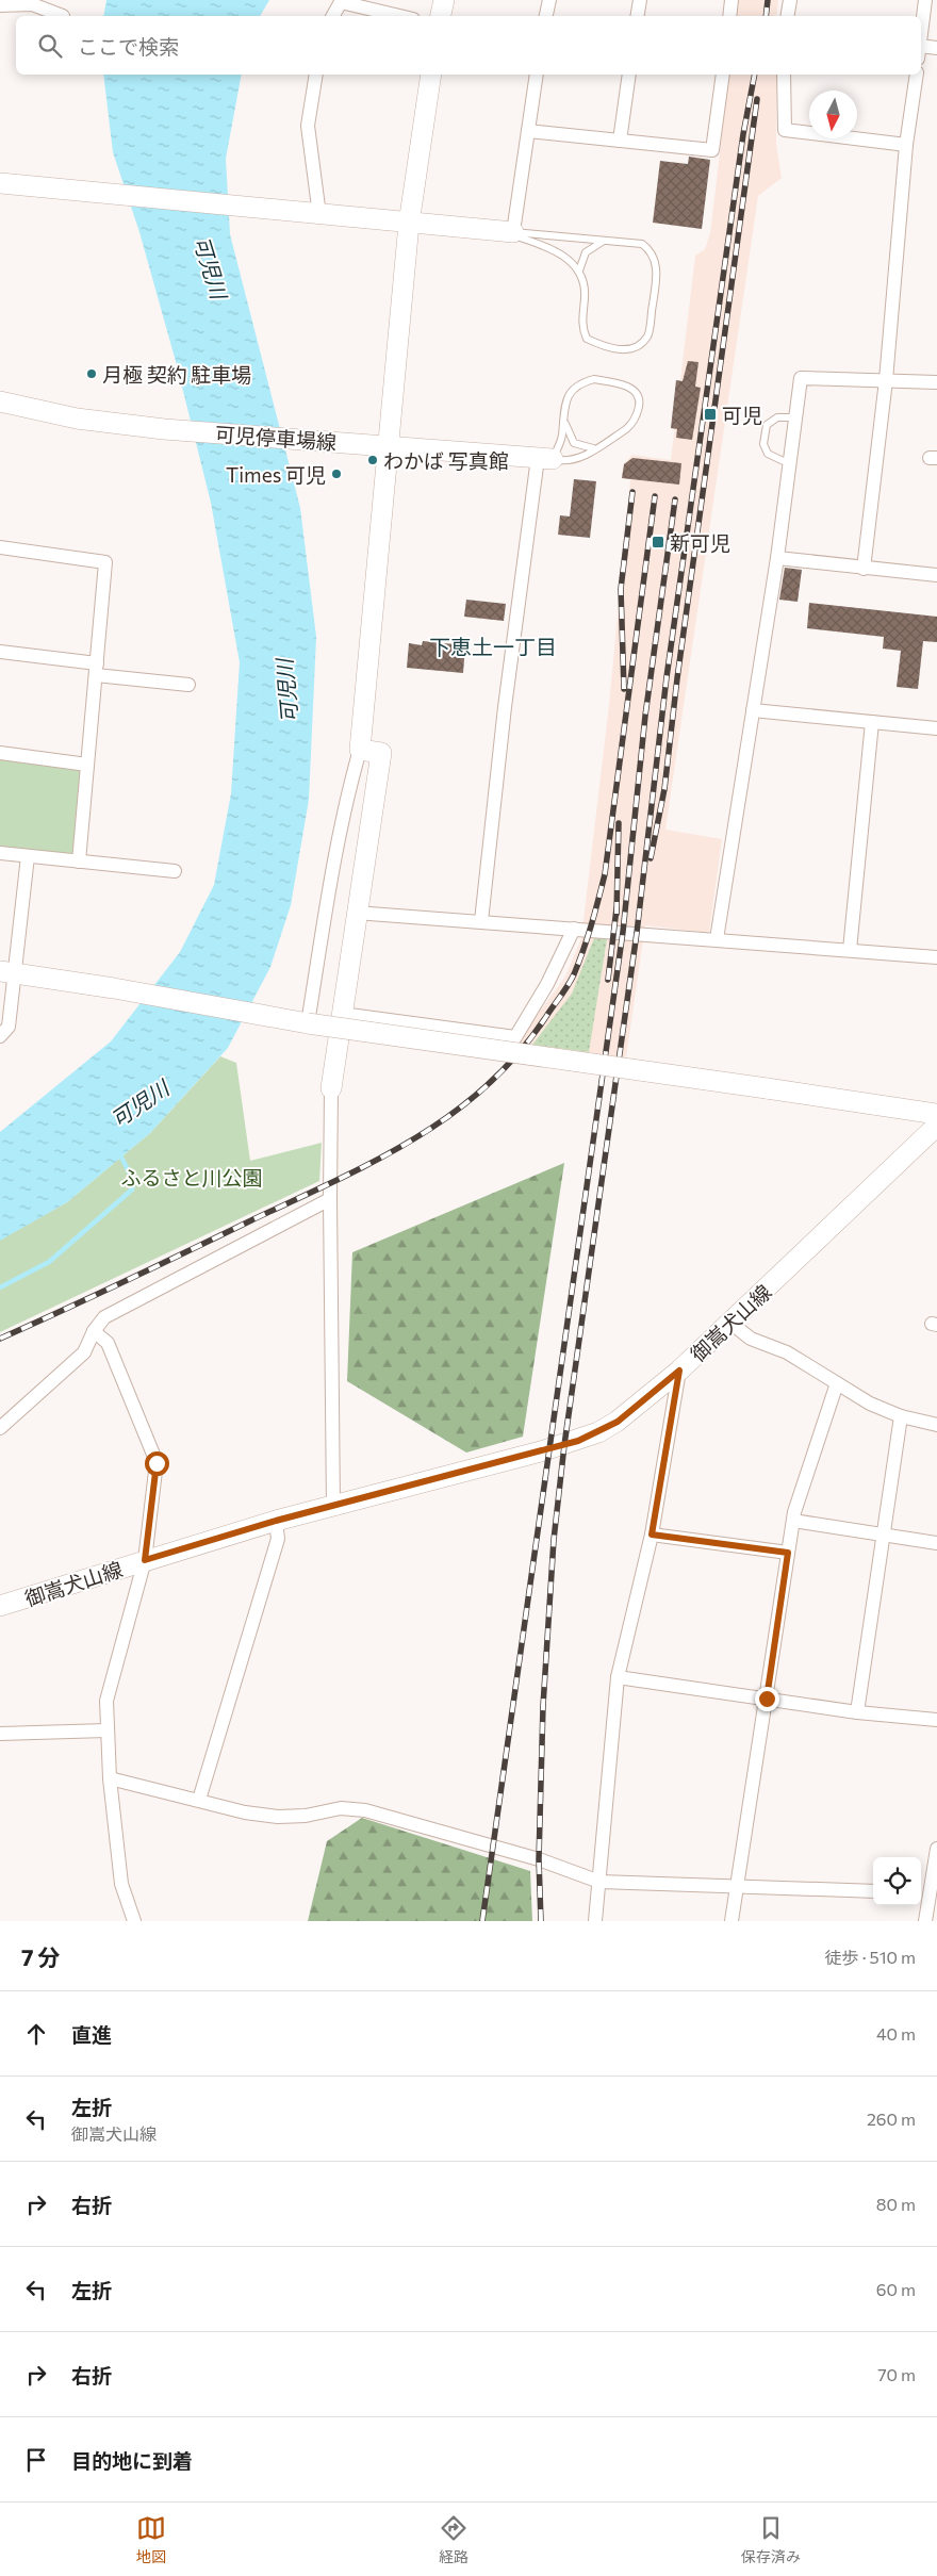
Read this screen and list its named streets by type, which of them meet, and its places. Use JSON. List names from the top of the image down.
{
  "streets": {
    "street": ["可児停車場線", "御嵩犬山線"]
  },
  "districts": ["下恵土一丁目"],
  "water": ["可児川"],
  "parks": ["ふるさと川公園"],
  "places": {
    "other": ["月極 契約 駐車場", "わかば 写真館", "Times 可児"],
    "transit": ["可児", "新可児"]
  },
  "north": "bottom",
  "page": {
    "search": "ここで検索",
    "heading": ["7 分", "徒歩 · 510 m"],
    "list": [
      ["直進", "40 m"],
      ["左折", "御嵩犬山線", "260 m"],
      ["右折", "80 m"],
      ["左折", "60 m"],
      ["右折", "70 m"],
      "目的地に到着"
    ],
    "nav": ["地図", "経路", "保存済み"]
  }
}
